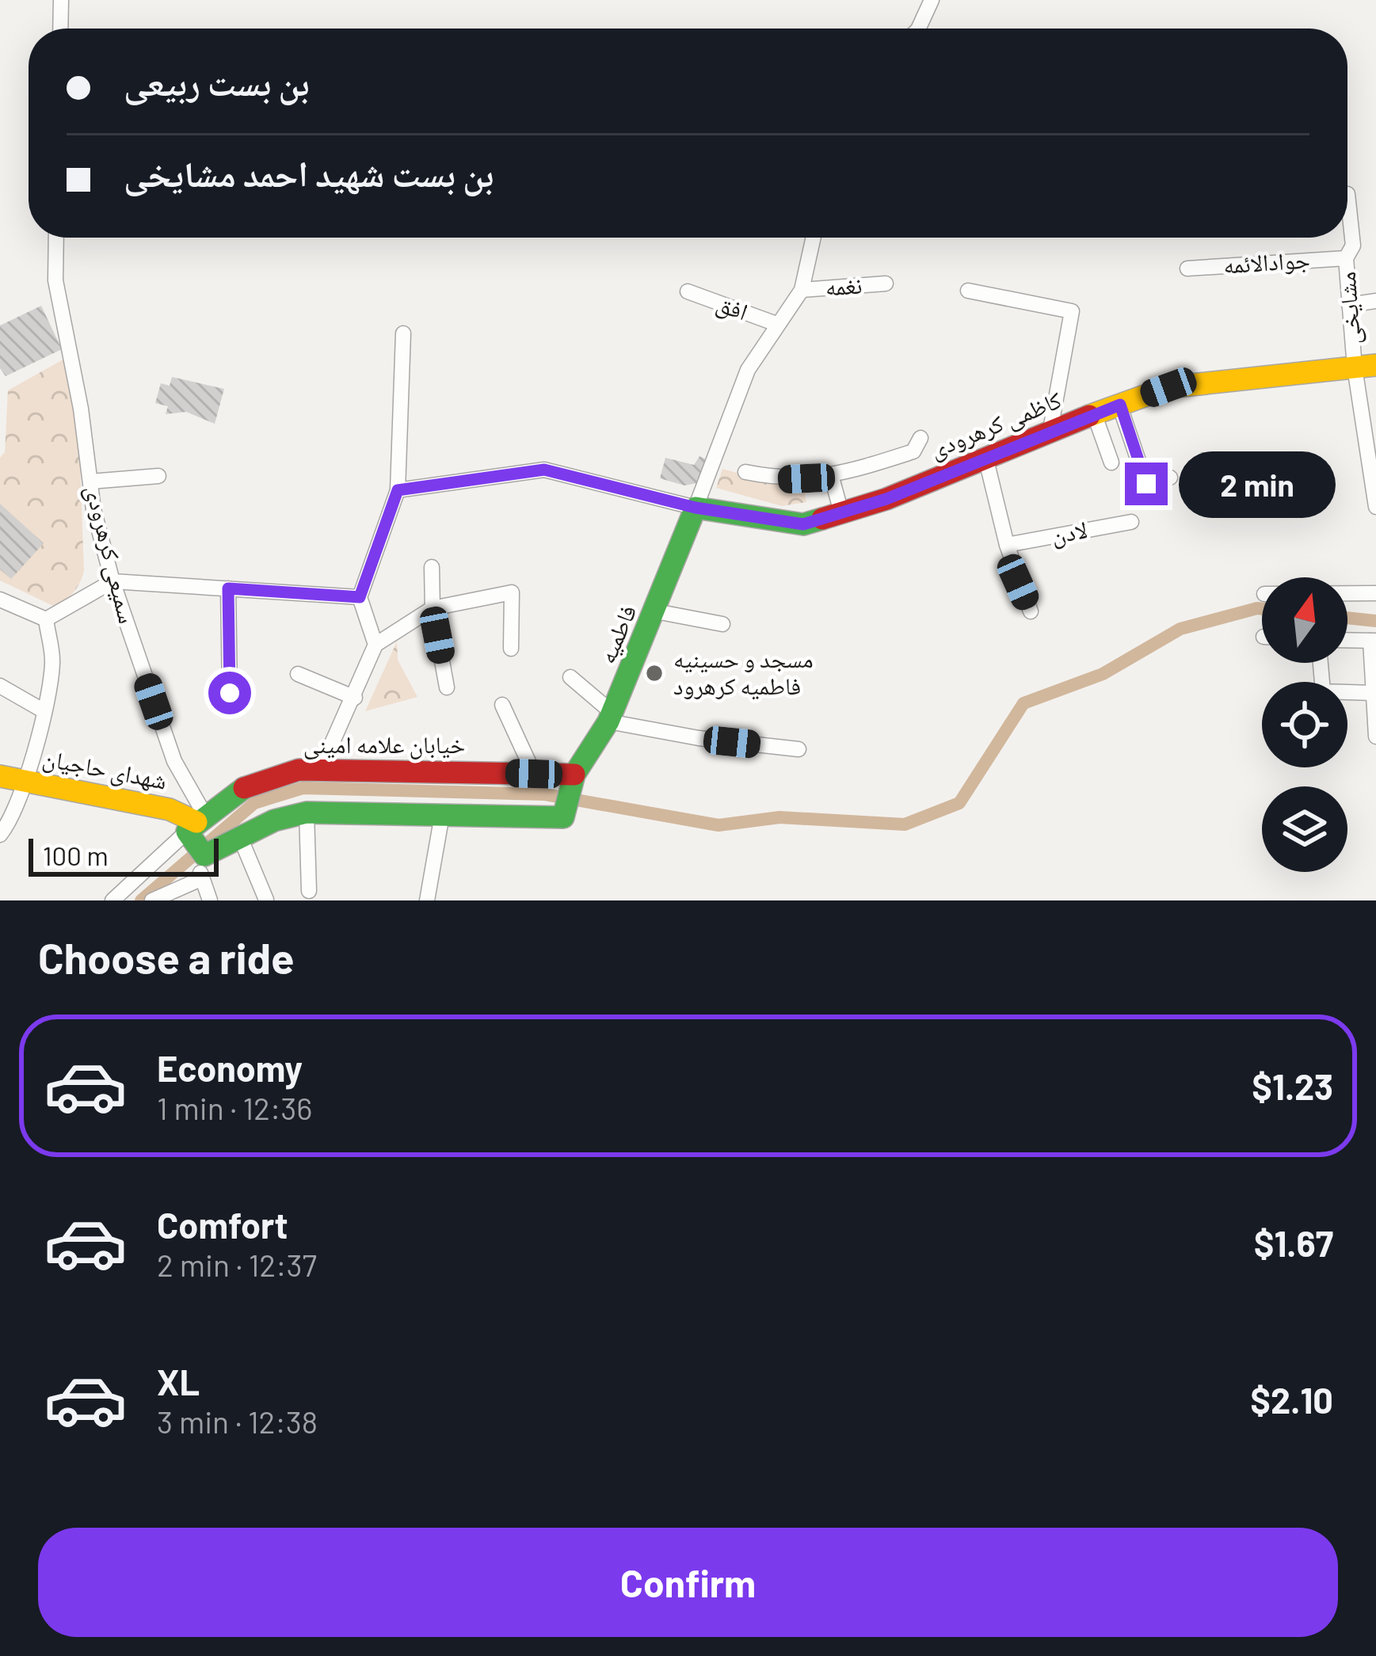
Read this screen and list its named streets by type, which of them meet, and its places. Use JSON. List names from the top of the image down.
{
  "streets": {
    "street": [
      "جوادالائمه",
      "نغمه",
      "افق",
      "مشایخی",
      "کاظمی کرهرودی",
      "لادن",
      "سمیعی کرهرودی",
      "فاطمیه",
      "خیابان علامه امینی",
      "شهدای حاجیان"
    ]
  },
  "crossings": [
    ["جوادالائمه", "مشایخی"],
    ["مشایخی", "کاظمی کرهرودی"],
    ["کاظمی کرهرودی", "فاطمیه"],
    ["سمیعی کرهرودی", "خیابان علامه امینی"],
    ["سمیعی کرهرودی", "شهدای حاجیان"],
    ["فاطمیه", "خیابان علامه امینی"],
    ["خیابان علامه امینی", "شهدای حاجیان"]
  ],
  "places": ["مسجد و حسینیه فاطمیه کرهرود"],
  "scale_bar": "100 m",
  "north": "top",
  "page": {
    "banner": ["بن بست ربیعی", "بن بست شهید احمد مشایخی"],
    "bubble": "2 min",
    "scale": "100 m",
    "heading": "Choose a ride",
    "list": [
      {
        "name": "Economy",
        "note": "1 min · 12:36",
        "value": "$1.23"
      },
      {
        "name": "Comfort",
        "note": "2 min · 12:37",
        "value": "$1.67"
      },
      {
        "name": "XL",
        "note": "3 min · 12:38",
        "value": "$2.10"
      }
    ],
    "buttons": "Confirm"
  }
}
